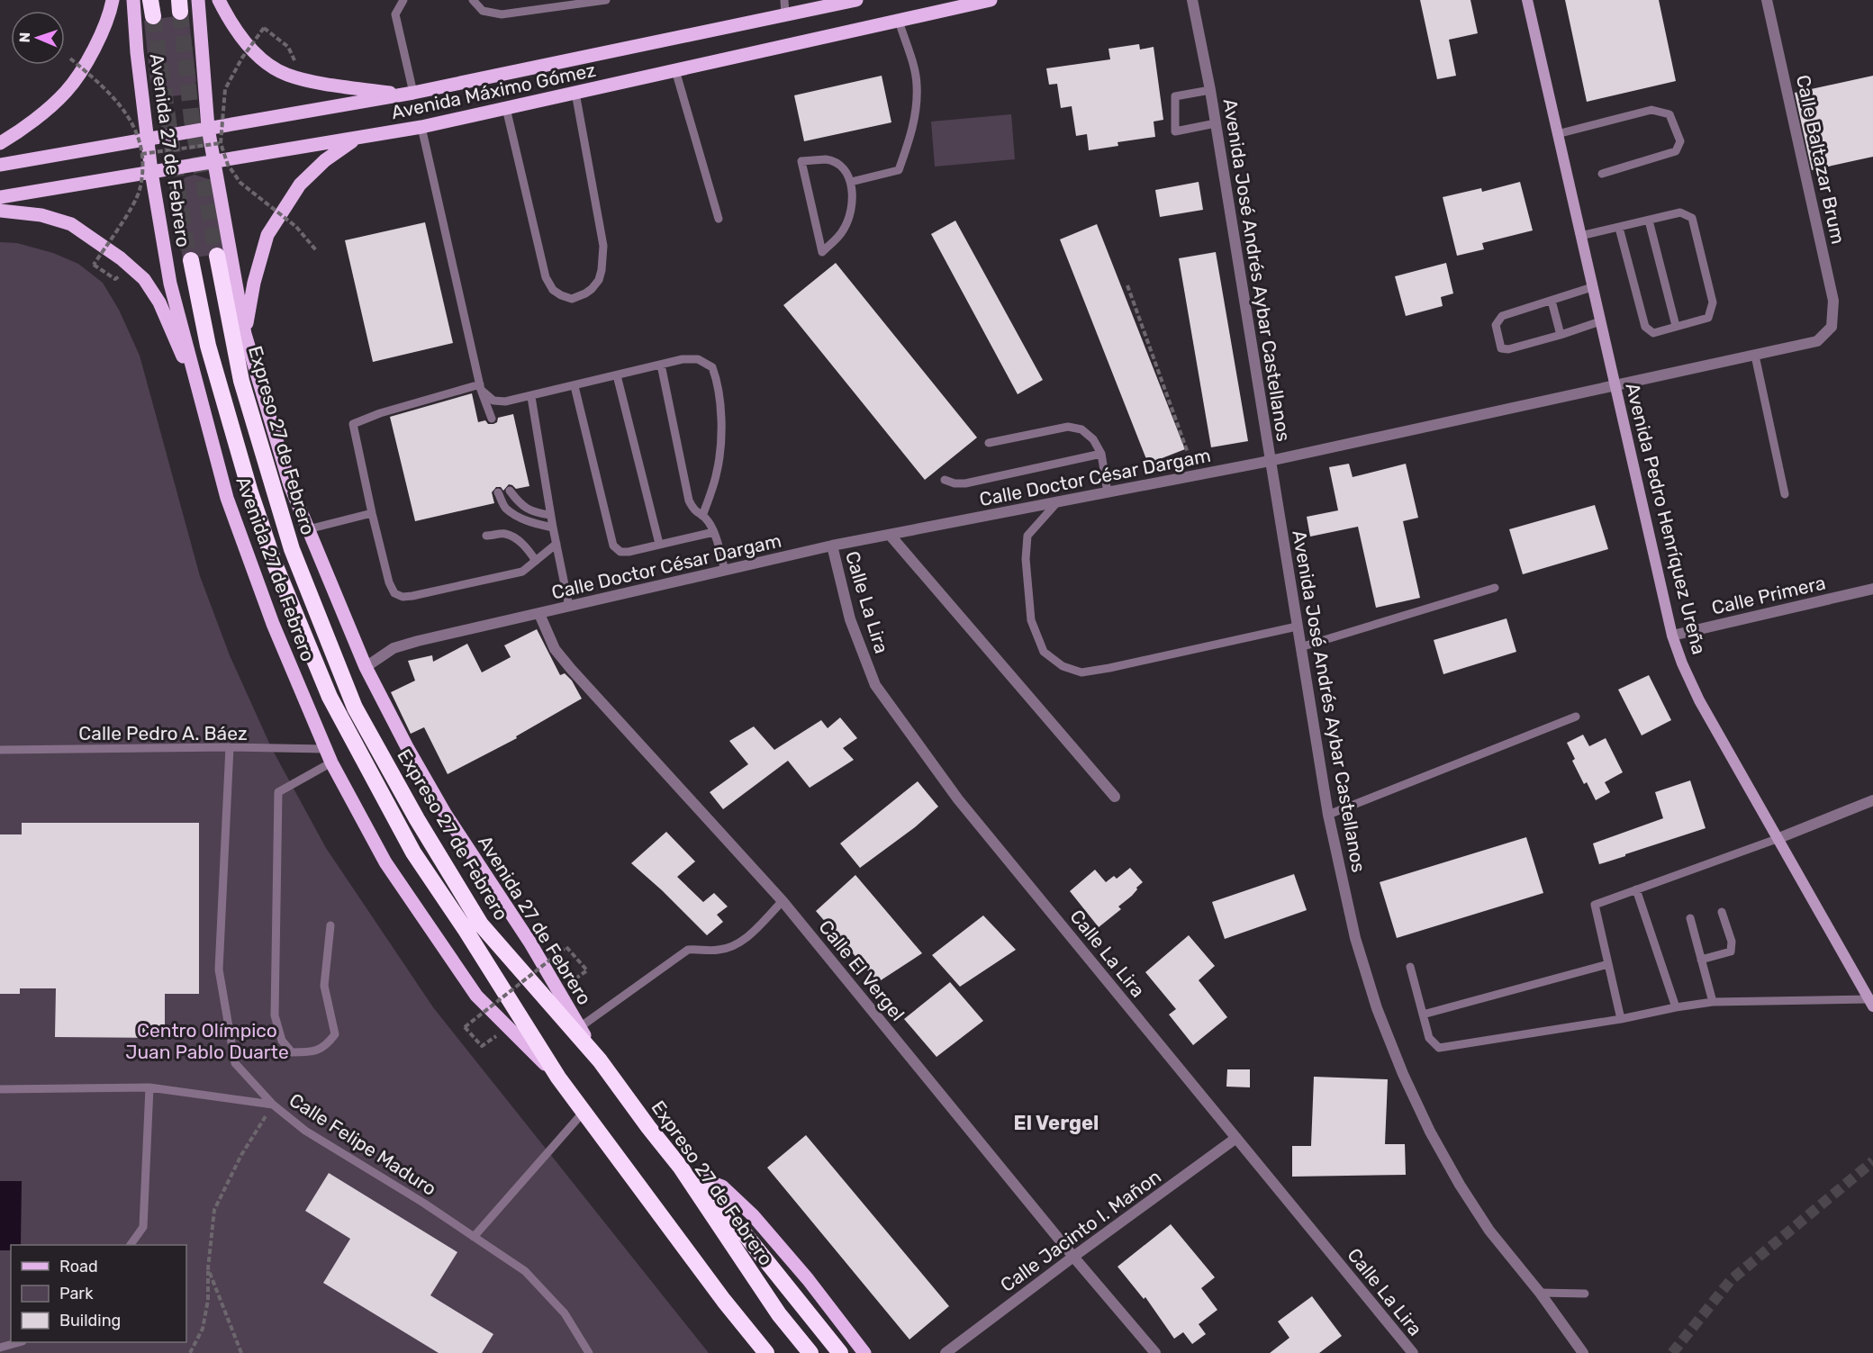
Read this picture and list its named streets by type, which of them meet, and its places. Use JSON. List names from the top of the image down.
{
  "streets": {
    "highway": ["Expreso 27 de Febrero"],
    "main road": ["Avenida Máximo Gómez", "Avenida 27 de Febrero", "Avenida Pedro Henríquez Ureña"],
    "street": [
      "Calle Baltazar Brum",
      "Avenida José Andrés Aybar Castellanos",
      "Calle Doctor César Dargam",
      "Calle Primera",
      "Calle La Lira",
      "Calle El Vergel",
      "Calle Jacinto I. Mañon"
    ],
    "lane": ["Calle Pedro A. Báez", "Calle Felipe Maduro"]
  },
  "crossings": [
    ["Avenida Máximo Gómez", "Avenida 27 de Febrero"],
    ["Avenida 27 de Febrero", "Expreso 27 de Febrero"],
    ["Avenida 27 de Febrero", "Calle Doctor César Dargam"],
    ["Avenida 27 de Febrero", "Calle Pedro A. Báez"],
    ["Calle Baltazar Brum", "Calle Doctor César Dargam"],
    ["Avenida José Andrés Aybar Castellanos", "Calle Doctor César Dargam"],
    ["Calle Doctor César Dargam", "Avenida Pedro Henríquez Ureña"],
    ["Calle Doctor César Dargam", "Calle La Lira"],
    ["Calle Doctor César Dargam", "Calle El Vergel"],
    ["Avenida Pedro Henríquez Ureña", "Calle Primera"],
    ["Calle La Lira", "Calle Jacinto I. Mañon"],
    ["Calle Pedro A. Báez", "Calle Felipe Maduro"],
    ["Calle El Vergel", "Calle Jacinto I. Mañon"]
  ],
  "districts": ["El Vergel"],
  "parks": ["Centro Olímpico Juan Pablo Duarte"],
  "legend": ["Road", "Park", "Building"],
  "north": "left"
}
